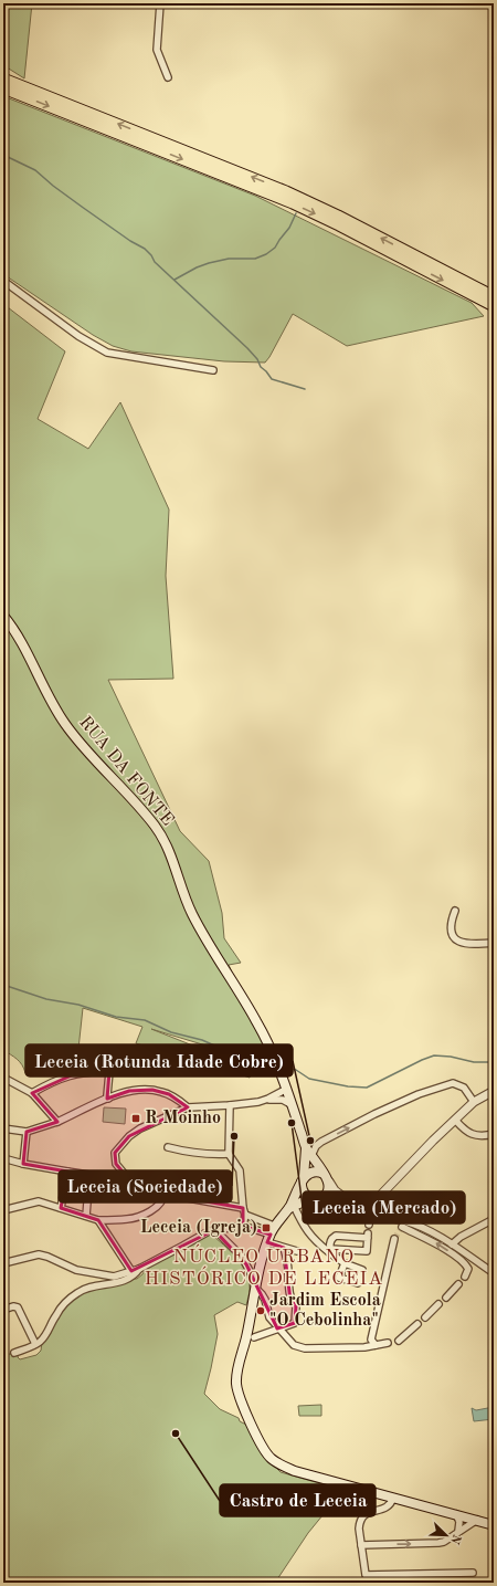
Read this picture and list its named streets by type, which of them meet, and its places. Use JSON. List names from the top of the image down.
{
  "streets": {
    "main road": ["RUA DA FONTE"]
  },
  "districts": ["NÚCLEO URBANO HISTÓRICO DE LECEIA"],
  "places": {
    "transit": ["R Moinho", "Leceia (Igreja)"],
    "other": [
      "Leceia (Mercado)",
      "Leceia (Sociedade)",
      "Leceia (Rotunda Idade Cobre)",
      "Jardim Escola \"O Cebolinha\"",
      "Castro de Leceia"
    ]
  },
  "north": "bottom right"
}
